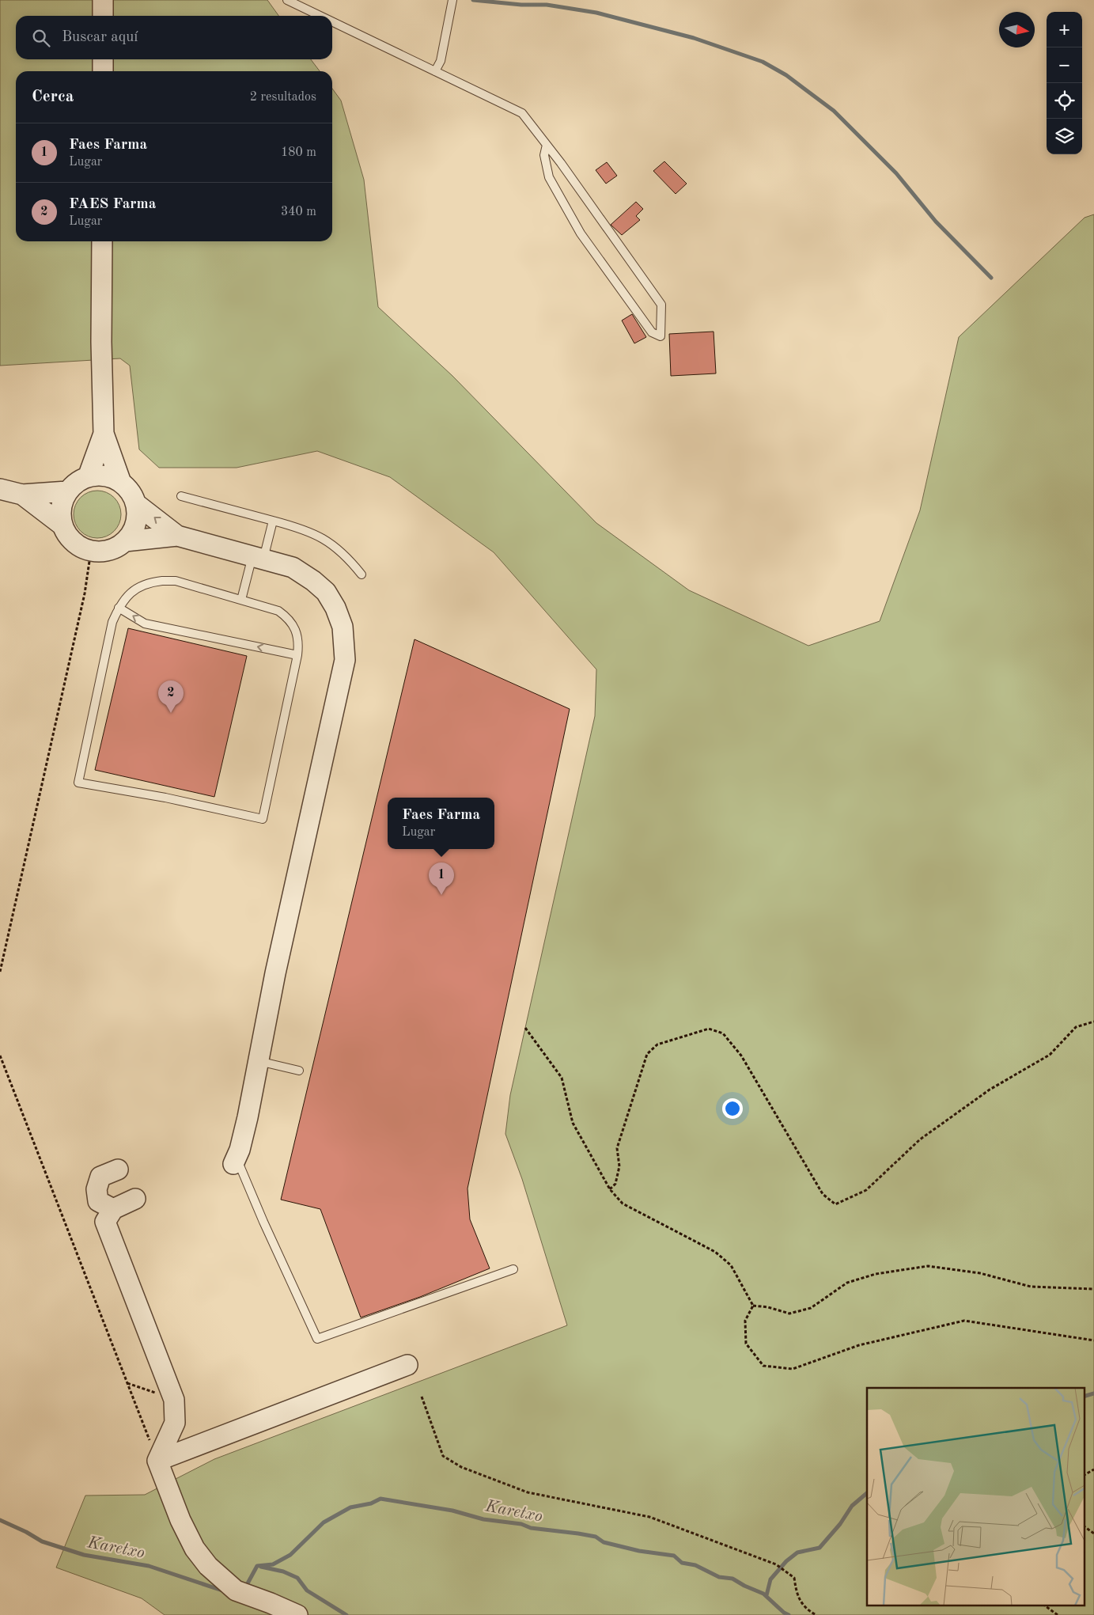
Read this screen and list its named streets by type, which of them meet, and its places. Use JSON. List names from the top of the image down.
{
  "water": ["Karetxo"],
  "north": "right",
  "page": {
    "map_buttons": ["+", "−"],
    "search": "Buscar aquí",
    "heading": ["Cerca", "2 resultados"],
    "list": [
      {
        "mark": "1",
        "name": "Faes Farma",
        "note": "Lugar",
        "value": "180 m"
      },
      {
        "mark": "2",
        "name": "FAES Farma",
        "note": "Lugar",
        "value": "340 m"
      }
    ],
    "pins": ["2", "1"],
    "popup": ["Faes Farma", "Lugar"]
  }
}
